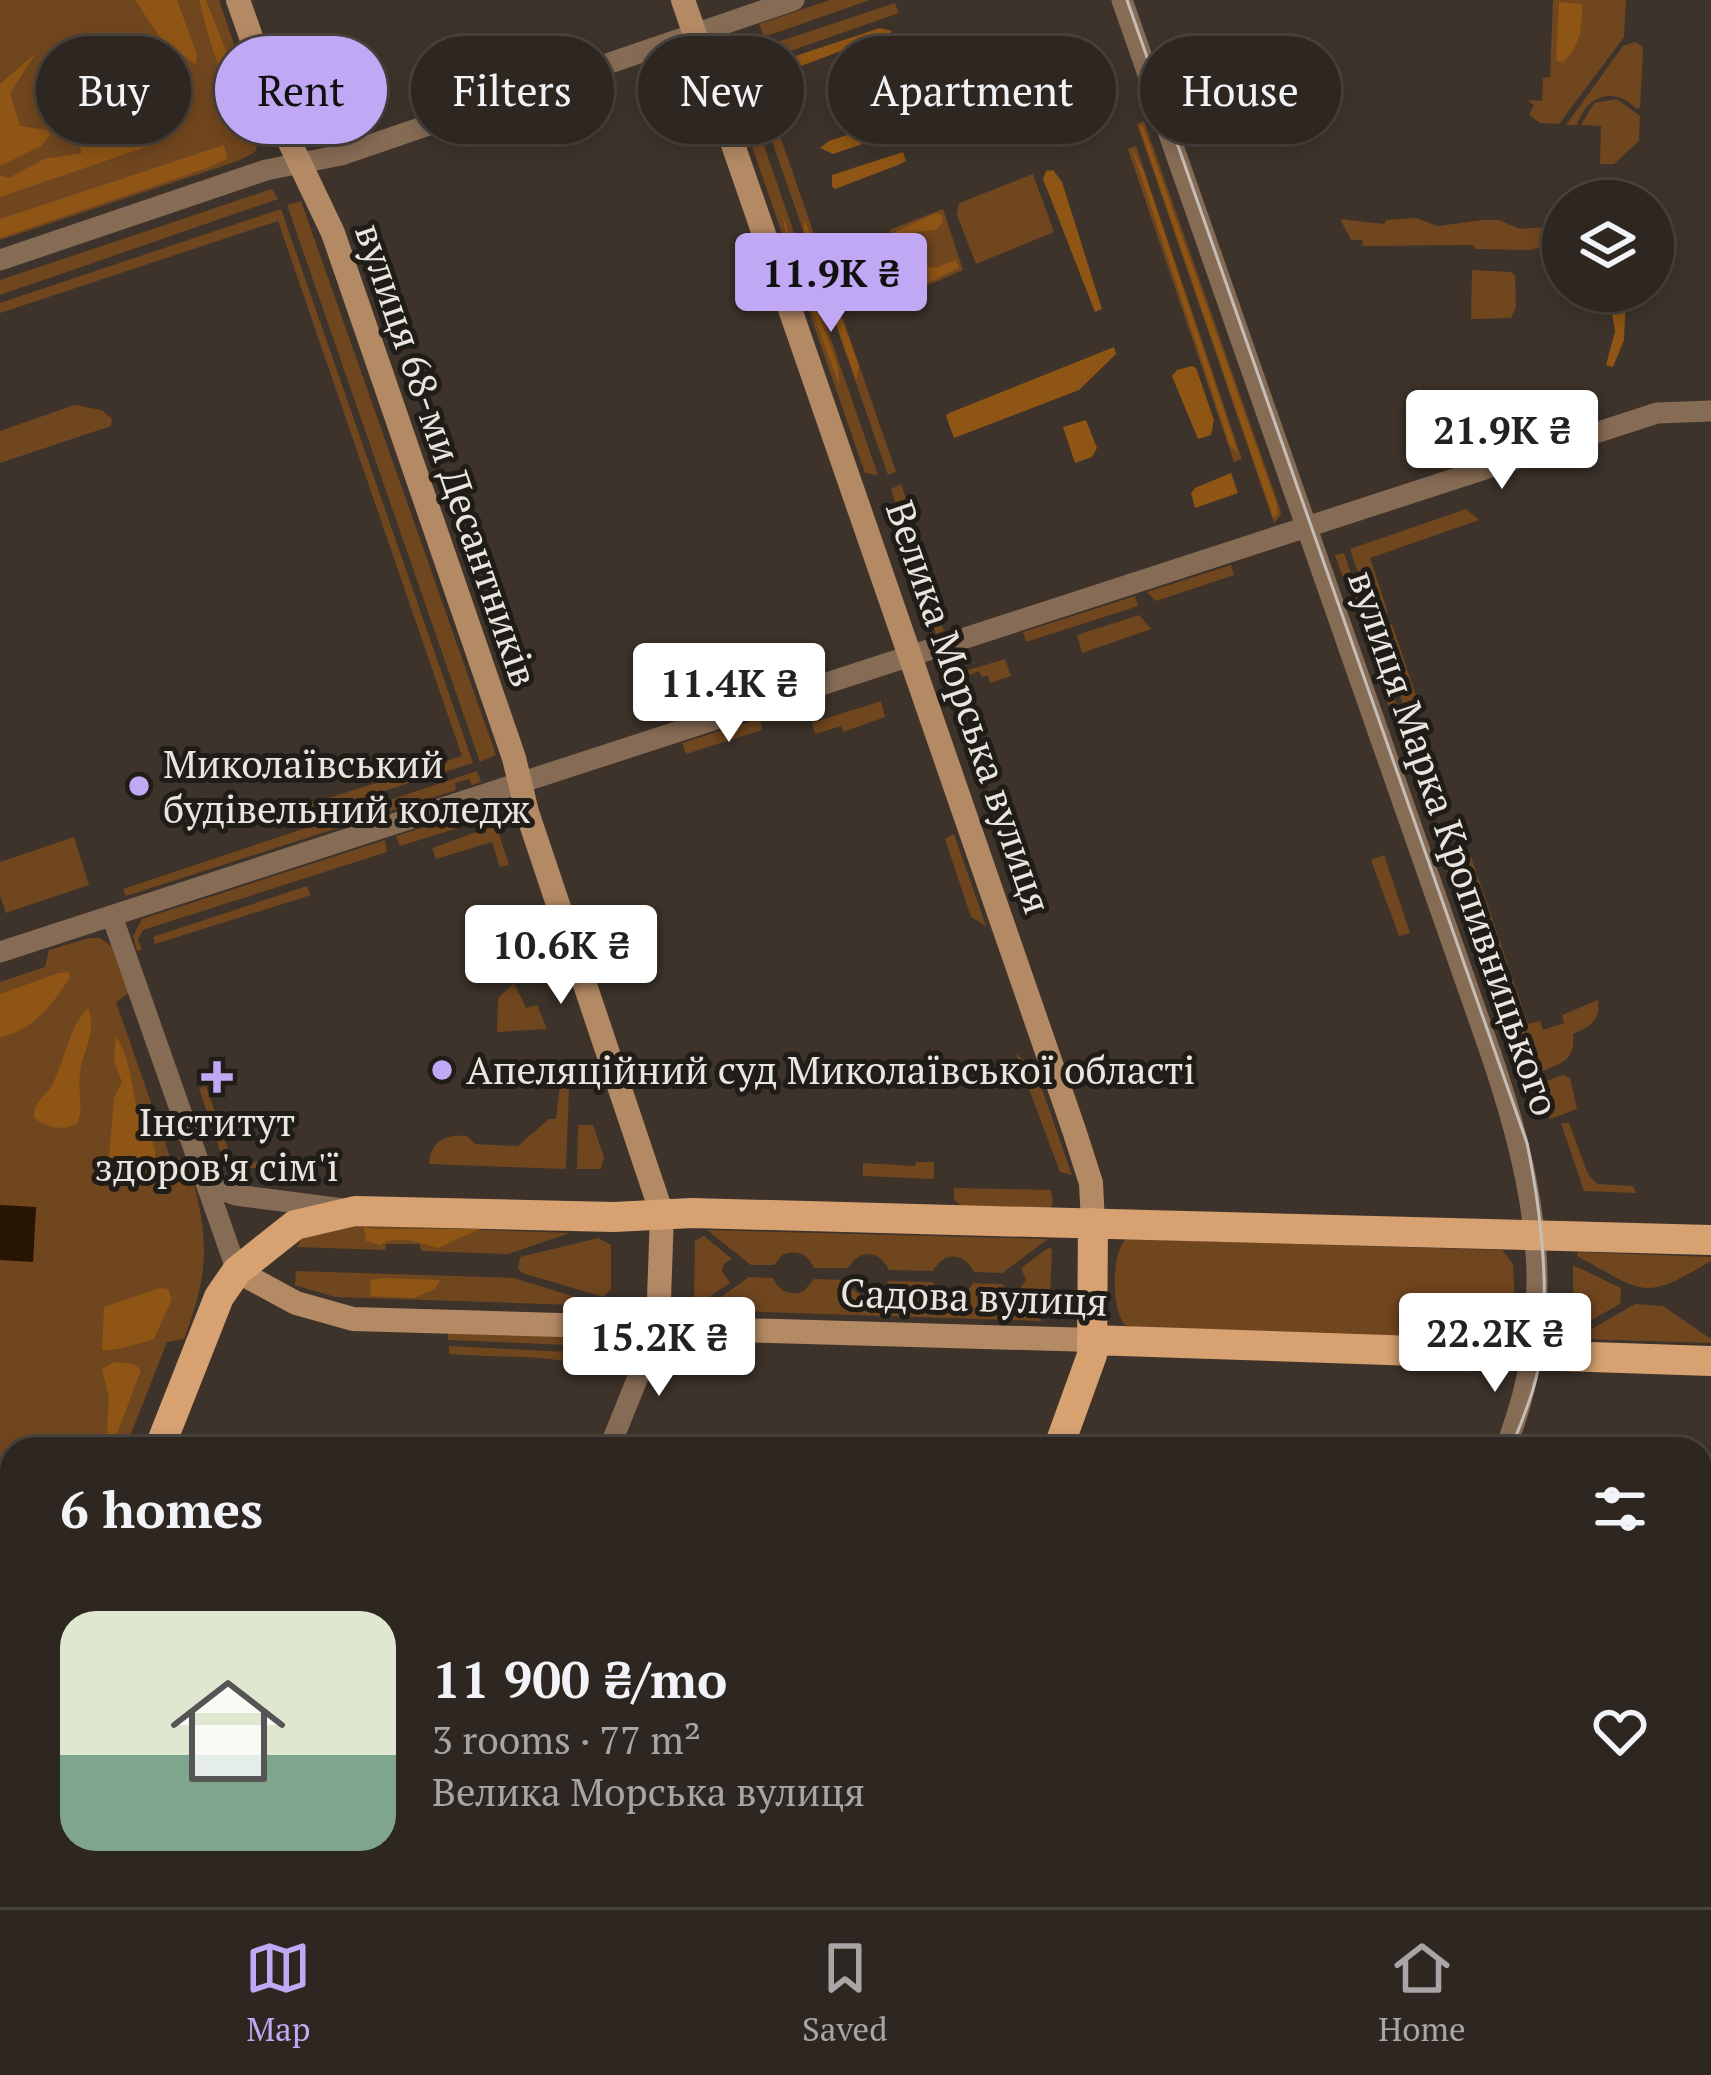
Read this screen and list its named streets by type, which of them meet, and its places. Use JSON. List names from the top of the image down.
{
  "streets": {
    "main road": ["вулиця 68-ми Десантників", "Велика Морська вулиця", "Садова вулиця"],
    "street": ["вулиця Марка Кропивницького"]
  },
  "crossings": [
    ["вулиця 68-ми Десантників", "Садова вулиця"],
    ["Велика Морська вулиця", "Садова вулиця"],
    ["вулиця Марка Кропивницького", "Садова вулиця"]
  ],
  "places": {
    "other": ["Миколаївський будівельний коледж", "Апеляційний суд Миколаївської області"],
    "health": ["Інститут здоров'я сім'ї"]
  },
  "page": {
    "chip": [
      "Buy",
      "Rent",
      "Filters",
      "New",
      "Apartment",
      "House"
    ],
    "price": [
      "11.9K ₴",
      "21.9K ₴",
      "11.4K ₴",
      "10.6K ₴",
      "22.2K ₴",
      "15.2K ₴"
    ],
    "heading": "6 homes",
    "list": [
      {
        "name": "11 900 ₴/mo",
        "note": "3 rooms · 77 m² · Велика Морська вулиця"
      }
    ],
    "tabs": ["Map", "Saved", "Home"]
  }
}
